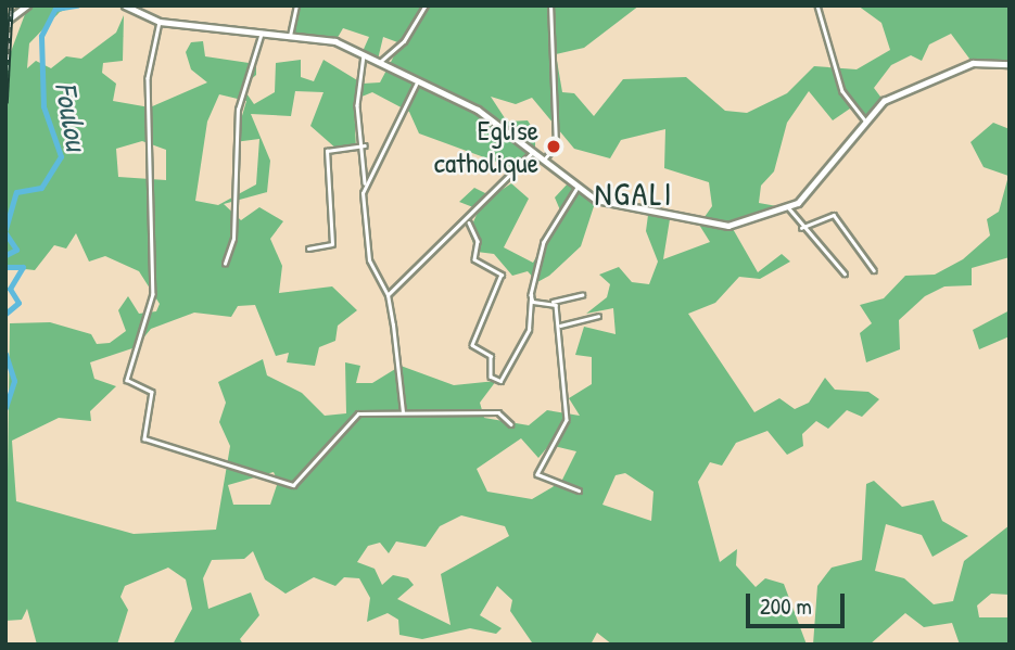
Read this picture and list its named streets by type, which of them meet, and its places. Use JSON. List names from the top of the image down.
{
  "districts": ["NGALI"],
  "water": ["Foulou"],
  "places": ["Eglise catholique"],
  "scale_bar": "200 m"
}
